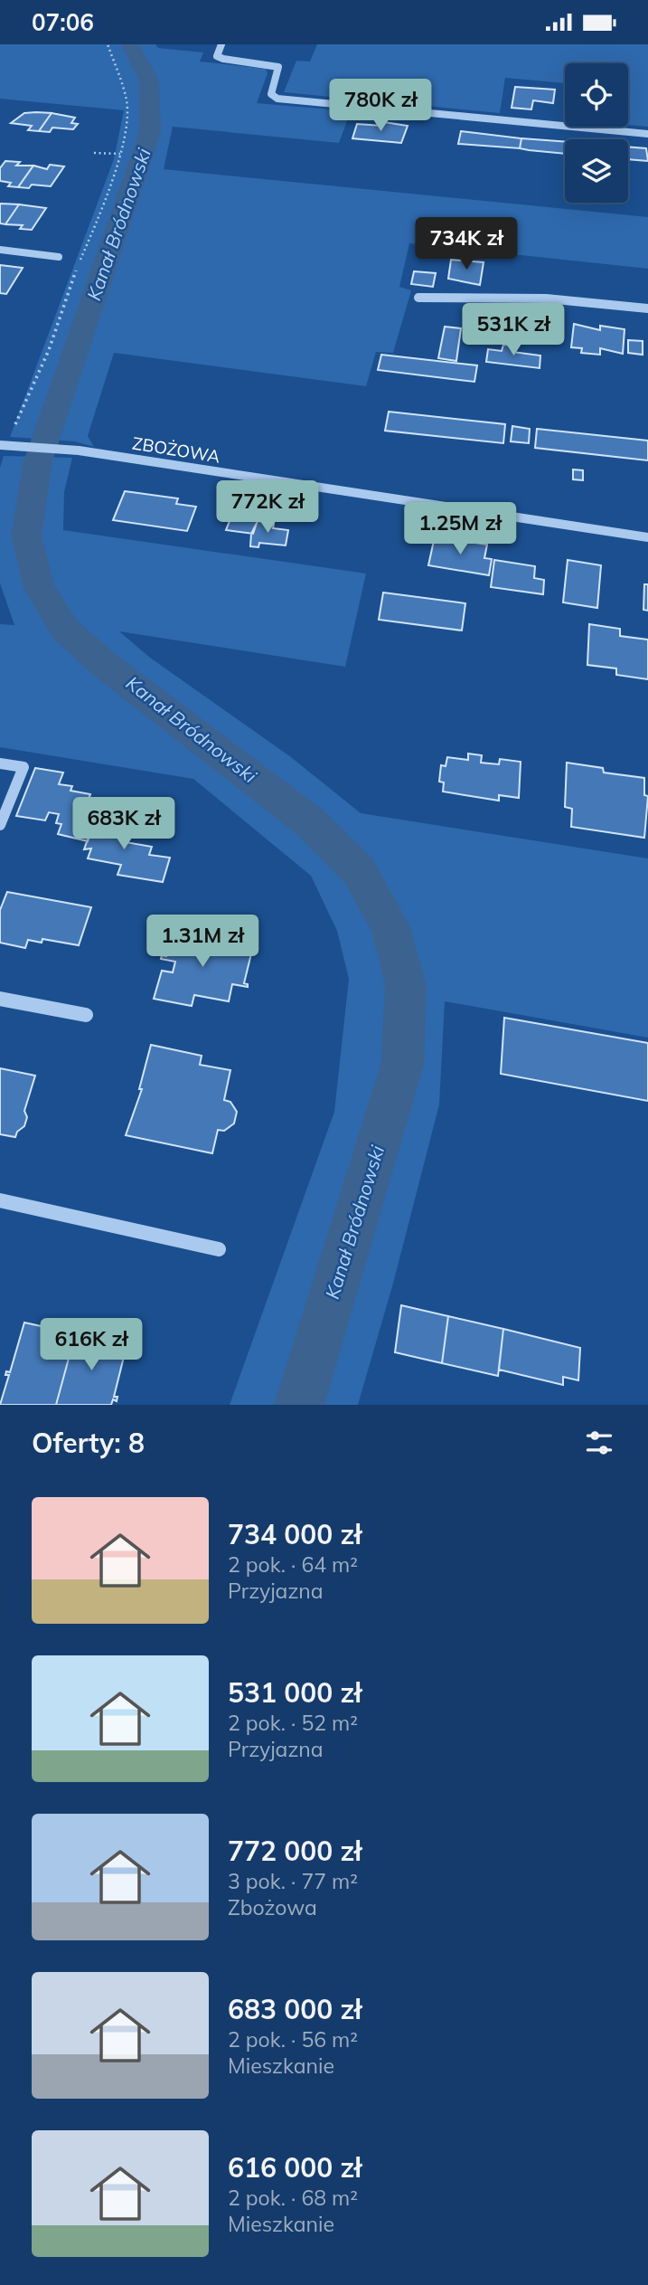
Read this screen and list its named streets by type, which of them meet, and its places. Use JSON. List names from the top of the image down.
{
  "streets": {
    "street": ["ZBOŻOWA"]
  },
  "water": ["Kanał Bródnowski"],
  "page": {
    "status": "07:06",
    "price": [
      "780K zł",
      "734K zł",
      "531K zł",
      "772K zł",
      "1.25M zł",
      "683K zł",
      "1.31M zł",
      "616K zł"
    ],
    "heading": "Oferty: 8",
    "list": [
      {
        "name": "734 000 zł",
        "note": "2 pok. · 64 m² · Przyjazna"
      },
      {
        "name": "531 000 zł",
        "note": "2 pok. · 52 m² · Przyjazna"
      },
      {
        "name": "772 000 zł",
        "note": "3 pok. · 77 m² · Zbożowa"
      },
      {
        "name": "683 000 zł",
        "note": "2 pok. · 56 m² · Mieszkanie"
      },
      {
        "name": "616 000 zł",
        "note": "2 pok. · 68 m² · Mieszkanie"
      }
    ]
  }
}
